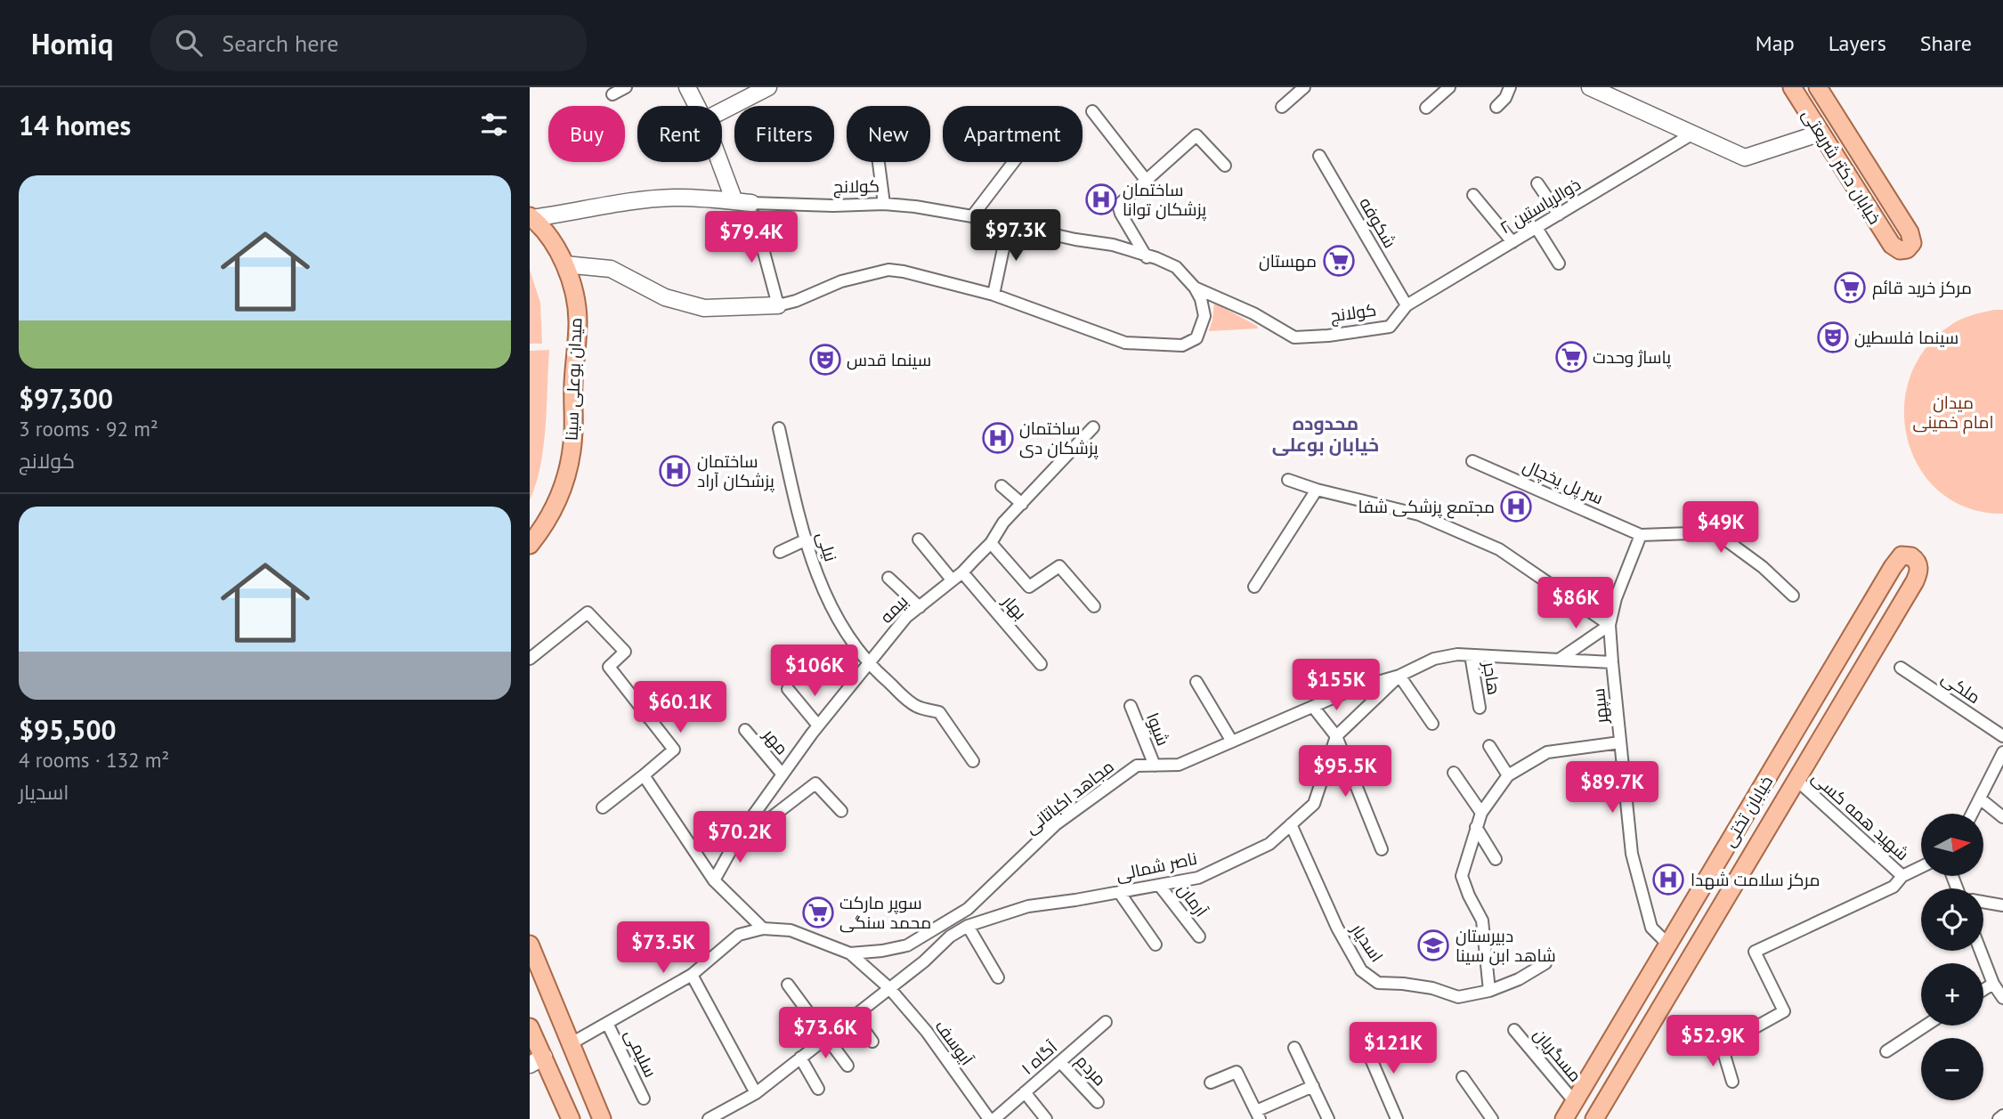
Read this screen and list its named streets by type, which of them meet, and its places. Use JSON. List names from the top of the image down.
{
  "streets": {
    "main road": ["خیابان دکتر شریعتی", "میدان بوعلی سینا", "خیابان تختی"],
    "street": [
      "کولانج",
      "ذوالریاستین ۲",
      "شکوفه",
      "سر پل یخچال",
      "نیلی",
      "بهار",
      "بیمه",
      "هاجر",
      "ملکی",
      "سپهر",
      "شیوا",
      "مهر",
      "مجاهد اکباتانی",
      "شهید همه کسی",
      "ناصر شمالی",
      "آرمان",
      "اسدیار",
      "آیوسف",
      "سلیمی",
      "مسگریان",
      "آگاه ۱",
      "مردم"
    ]
  },
  "crossings": [
    ["کولانج", "ذوالریاستین ۲"],
    ["کولانج", "شکوفه"],
    ["کولانج", "میدان بوعلی سینا"],
    ["ذوالریاستین ۲", "شکوفه"],
    ["سر پل یخچال", "سپهر"],
    ["نیلی", "بیمه"],
    ["بهار", "بیمه"],
    ["بیمه", "مهر"],
    ["سپهر", "خیابان تختی"],
    ["شیوا", "مجاهد اکباتانی"],
    ["مجاهد اکباتانی", "ناصر شمالی"],
    ["مجاهد اکباتانی", "آیوسف"],
    ["خیابان تختی", "شهید همه کسی"],
    ["خیابان تختی", "مسگریان"],
    ["ناصر شمالی", "آرمان"],
    ["ناصر شمالی", "اسدیار"],
    ["ناصر شمالی", "آیوسف"],
    ["آگاه ۱", "مردم"]
  ],
  "districts": ["محدوده خیابان بوعلی"],
  "parks": ["میدان امام خمینی"],
  "places": {
    "hospital": [
      "ساختمان پزشکان توانا",
      "ساختمان پزشکان دی",
      "ساختمان پزشکان آراد",
      "مجتمع پزشکی شفا",
      "مرکز سلامت شهدا"
    ],
    "supermarket": [
      "مهستان",
      "مرکز خرید قائم",
      "پاساژ وحدت",
      "سوپر مارکت محمد سنگی"
    ],
    "theatre": ["سینما فلسطین", "سینما قدس"],
    "school or university": ["دبیرستان شاهد ابن سینا"]
  },
  "north": "right",
  "page": {
    "header": "Homiq",
    "search": "Search here",
    "nav": ["Map", "Layers", "Share"],
    "heading": "14 homes",
    "chip": [
      "Buy",
      "Rent",
      "Filters",
      "New",
      "Apartment"
    ],
    "list": [
      {
        "name": "$97,300",
        "note": "3 rooms · 92 m² · کولانج"
      },
      {
        "name": "$95,500",
        "note": "4 rooms · 132 m² · اسدیار"
      }
    ],
    "price": [
      "$97.3K",
      "$79.4K",
      "$49K",
      "$86K",
      "$106K",
      "$155K",
      "$60.1K",
      "$95.5K",
      "$89.7K",
      "$70.2K",
      "$73.5K",
      "$73.6K",
      "$52.9K",
      "$121K"
    ],
    "map_buttons": ["+", "−"]
  }
}
